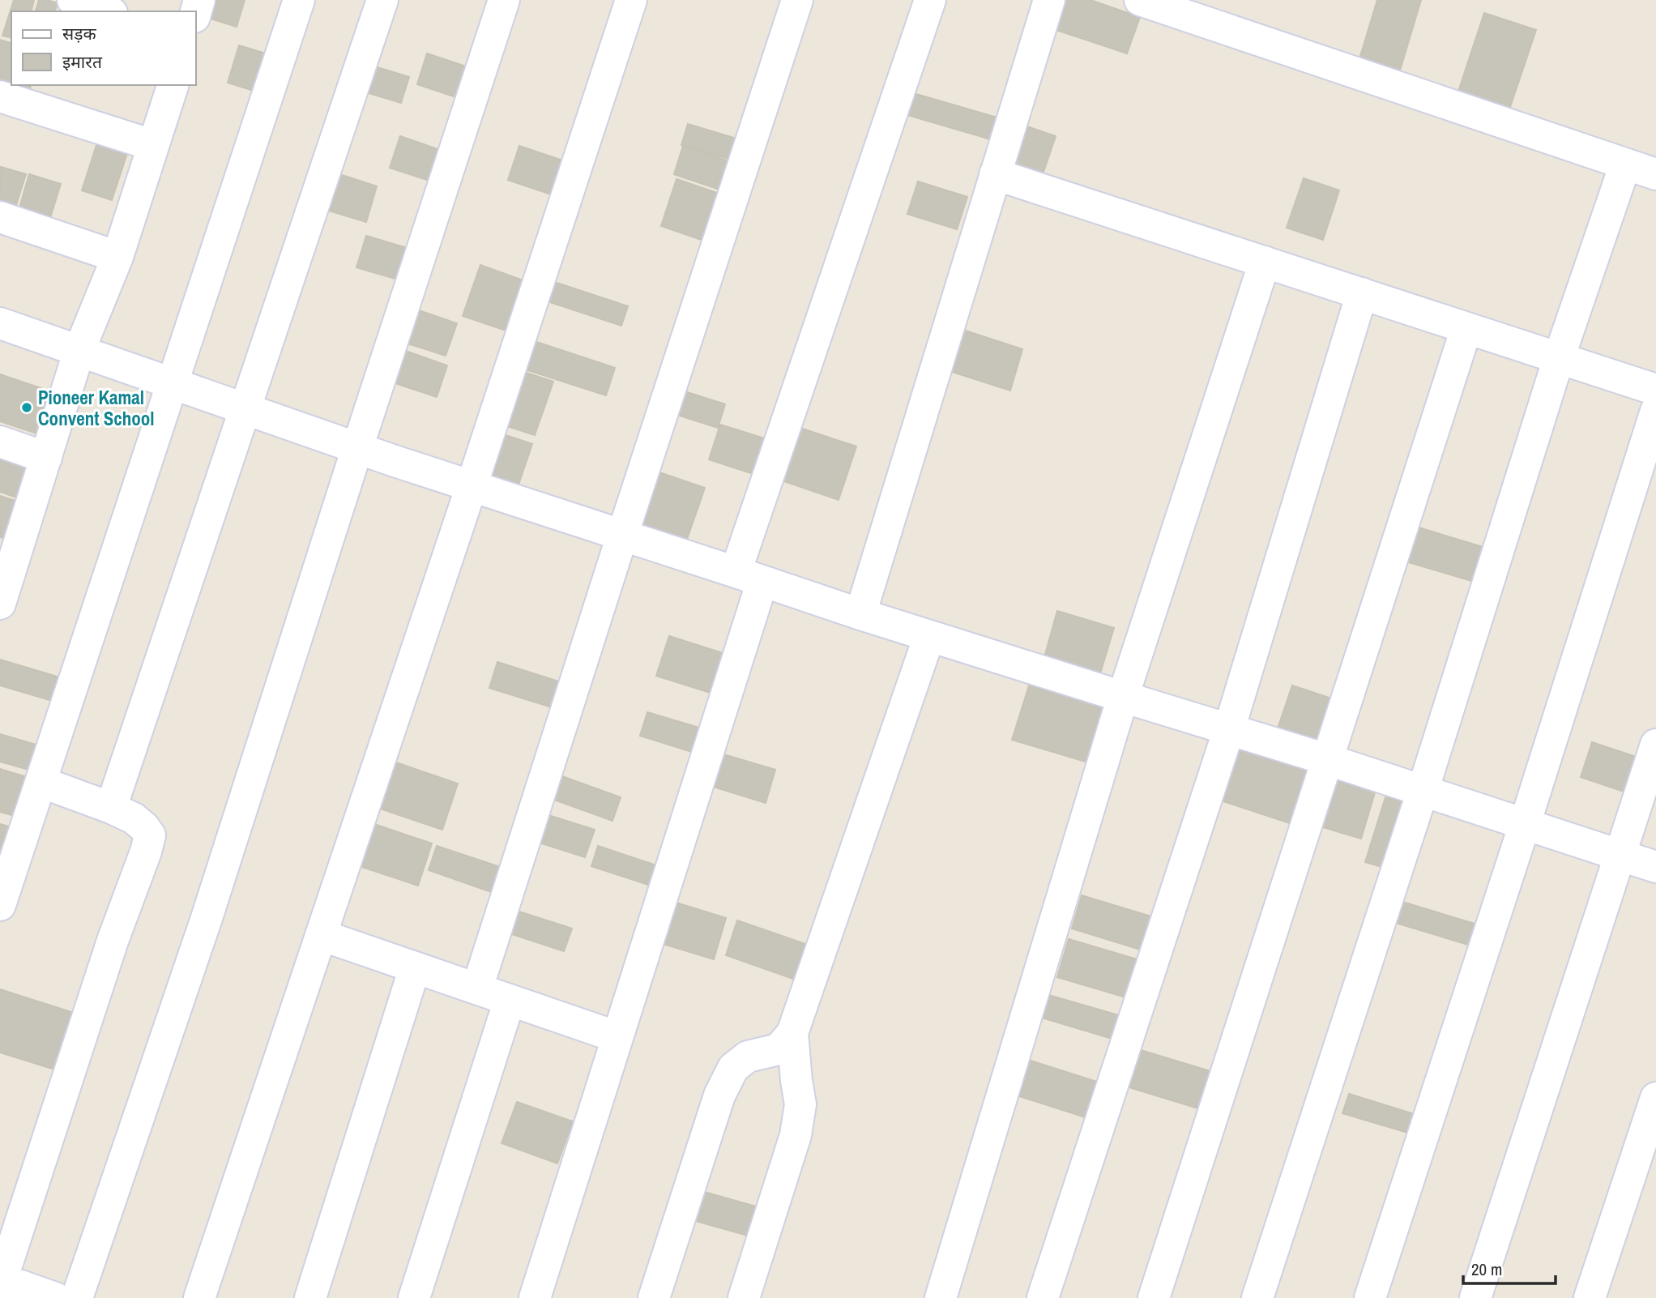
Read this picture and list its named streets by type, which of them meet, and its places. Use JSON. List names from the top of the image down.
{
  "places": ["Pioneer Kamal Convent School"],
  "legend": ["सड़क", "इमारत"],
  "scale_bar": "20 m"
}
